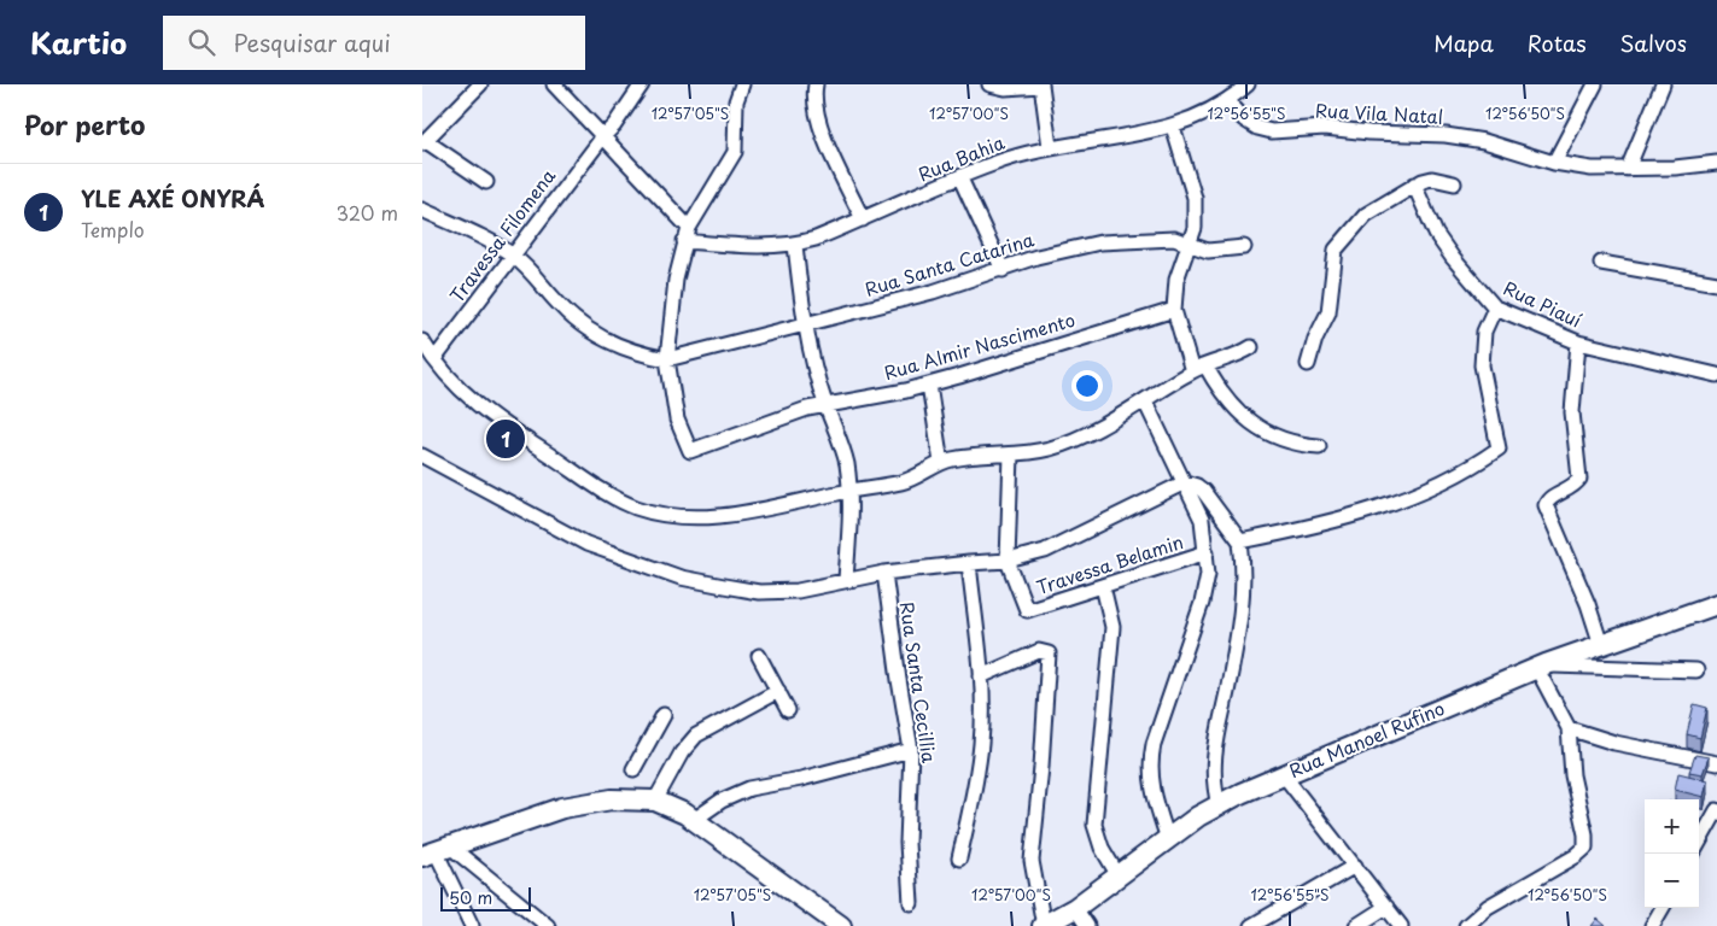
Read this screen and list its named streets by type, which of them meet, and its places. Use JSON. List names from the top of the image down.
{
  "streets": {
    "main road": ["Rua Manoel Rufino"],
    "street": [
      "Rua Vila Natal",
      "Rua Bahia",
      "Travessa Filomena",
      "Rua Santa Catarina",
      "Rua Piauí",
      "Rua Almir Nascimento",
      "Travessa Belamin",
      "Rua Santa Cecillia"
    ]
  },
  "crossings": [
    ["Rua Vila Natal", "Rua Bahia"],
    ["Rua Santa Catarina", "Rua Almir Nascimento"]
  ],
  "scale_bar": "50 m",
  "page": {
    "header": "Kartio",
    "search": "Pesquisar aqui",
    "nav": ["Mapa", "Rotas", "Salvos"],
    "heading": "Por perto",
    "list": [
      {
        "mark": "1",
        "name": "YLE AXÉ ONYRÁ",
        "note": "Templo",
        "value": "320 m"
      }
    ],
    "pins": "1",
    "map_buttons": ["+", "−"],
    "scale": "50 m"
  },
  "coordinates": [
    "12°57'05\"S",
    "12°57'00\"S",
    "12°56'55\"S",
    "12°56'50\"S"
  ]
}
